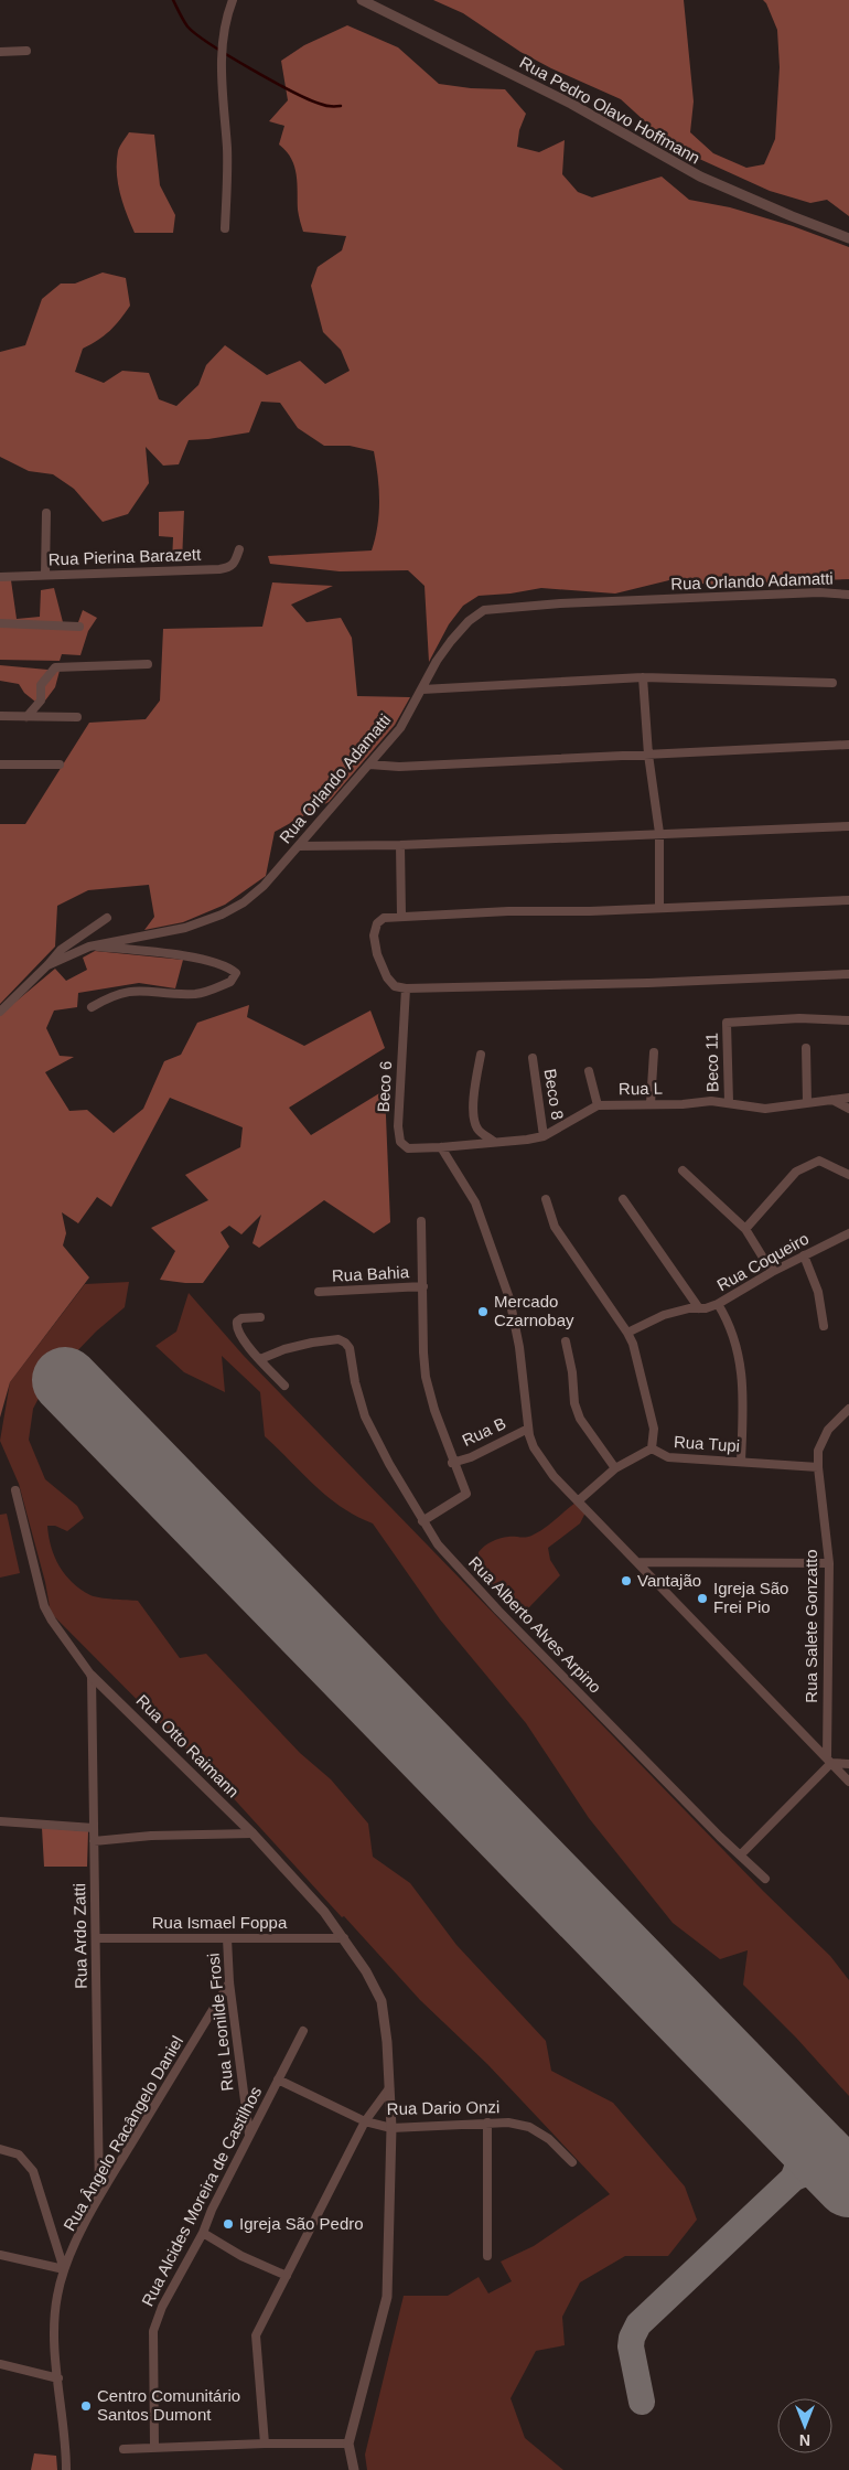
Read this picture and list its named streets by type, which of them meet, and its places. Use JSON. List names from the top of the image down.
{
  "streets": {
    "street": [
      "Rua Pedro Olavo Hoffmann",
      "Rua Pierina Barazett",
      "Rua Orlando Adamatti",
      "Beco 11",
      "Beco 6",
      "Rua L",
      "Beco 8",
      "Rua Coqueiro",
      "Rua Bahia",
      "Rua B",
      "Rua Tupi",
      "Rua Alberto Alves Arpino",
      "Rua Salete Gonzatto",
      "Rua Otto Raimann",
      "Rua Ismael Foppa",
      "Rua Ardo Zatti",
      "Rua Leonilde Frosi",
      "Rua Dario Onzi",
      "Rua Ângelo Racângelo Daniel",
      "Rua Alcides Moreira de Castilhos"
    ]
  },
  "crossings": [
    ["Beco 11", "Rua L"],
    ["Beco 6", "Rua L"],
    ["Rua L", "Beco 8"],
    ["Rua Tupi", "Rua Salete Gonzatto"],
    ["Rua Otto Raimann", "Rua Ismael Foppa"],
    ["Rua Otto Raimann", "Rua Ardo Zatti"],
    ["Rua Otto Raimann", "Rua Dario Onzi"],
    ["Rua Ismael Foppa", "Rua Ardo Zatti"],
    ["Rua Ismael Foppa", "Rua Leonilde Frosi"],
    ["Rua Ardo Zatti", "Rua Ângelo Racângelo Daniel"],
    ["Rua Leonilde Frosi", "Rua Ângelo Racângelo Daniel"],
    ["Rua Leonilde Frosi", "Rua Alcides Moreira de Castilhos"],
    ["Rua Dario Onzi", "Rua Alcides Moreira de Castilhos"]
  ],
  "places": [
    "Mercado Czarnobay",
    "Vantajão",
    "Igreja São Frei Pio",
    "Igreja São Pedro",
    "Centro Comunitário Santos Dumont"
  ],
  "north": "bottom"
}
